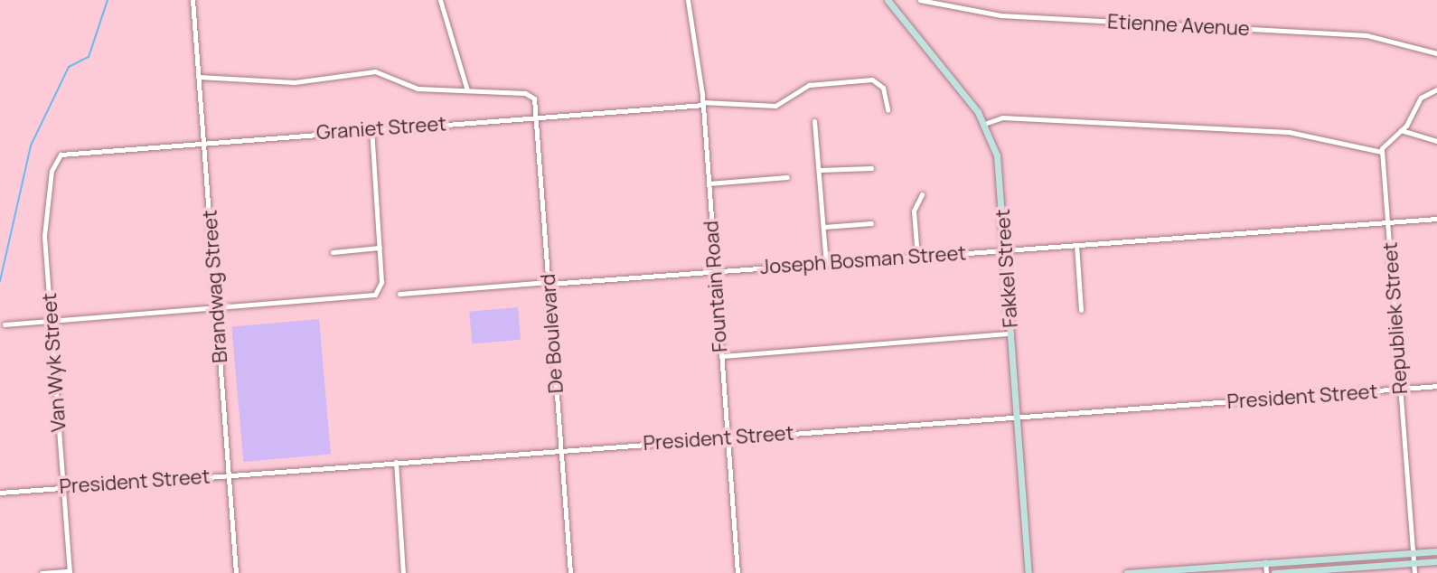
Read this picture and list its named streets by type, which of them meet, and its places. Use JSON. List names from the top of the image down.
{
  "streets": {
    "street": [
      "Etienne Avenue",
      "Graniet Street",
      "Joseph Bosman Street",
      "Fakkel Street",
      "Brandwag Street",
      "Fountain Road",
      "Republiek Street",
      "De Boulevard",
      "Van Wyk Street",
      "President Street"
    ]
  },
  "crossings": [
    ["Graniet Street", "Brandwag Street"],
    ["Graniet Street", "Fountain Road"],
    ["Graniet Street", "De Boulevard"],
    ["Graniet Street", "Van Wyk Street"],
    ["Joseph Bosman Street", "Fakkel Street"],
    ["Joseph Bosman Street", "Fountain Road"],
    ["Joseph Bosman Street", "Republiek Street"],
    ["Joseph Bosman Street", "De Boulevard"],
    ["Fakkel Street", "President Street"],
    ["Brandwag Street", "President Street"],
    ["Fountain Road", "President Street"],
    ["Republiek Street", "President Street"],
    ["De Boulevard", "President Street"],
    ["Van Wyk Street", "President Street"]
  ]
}
